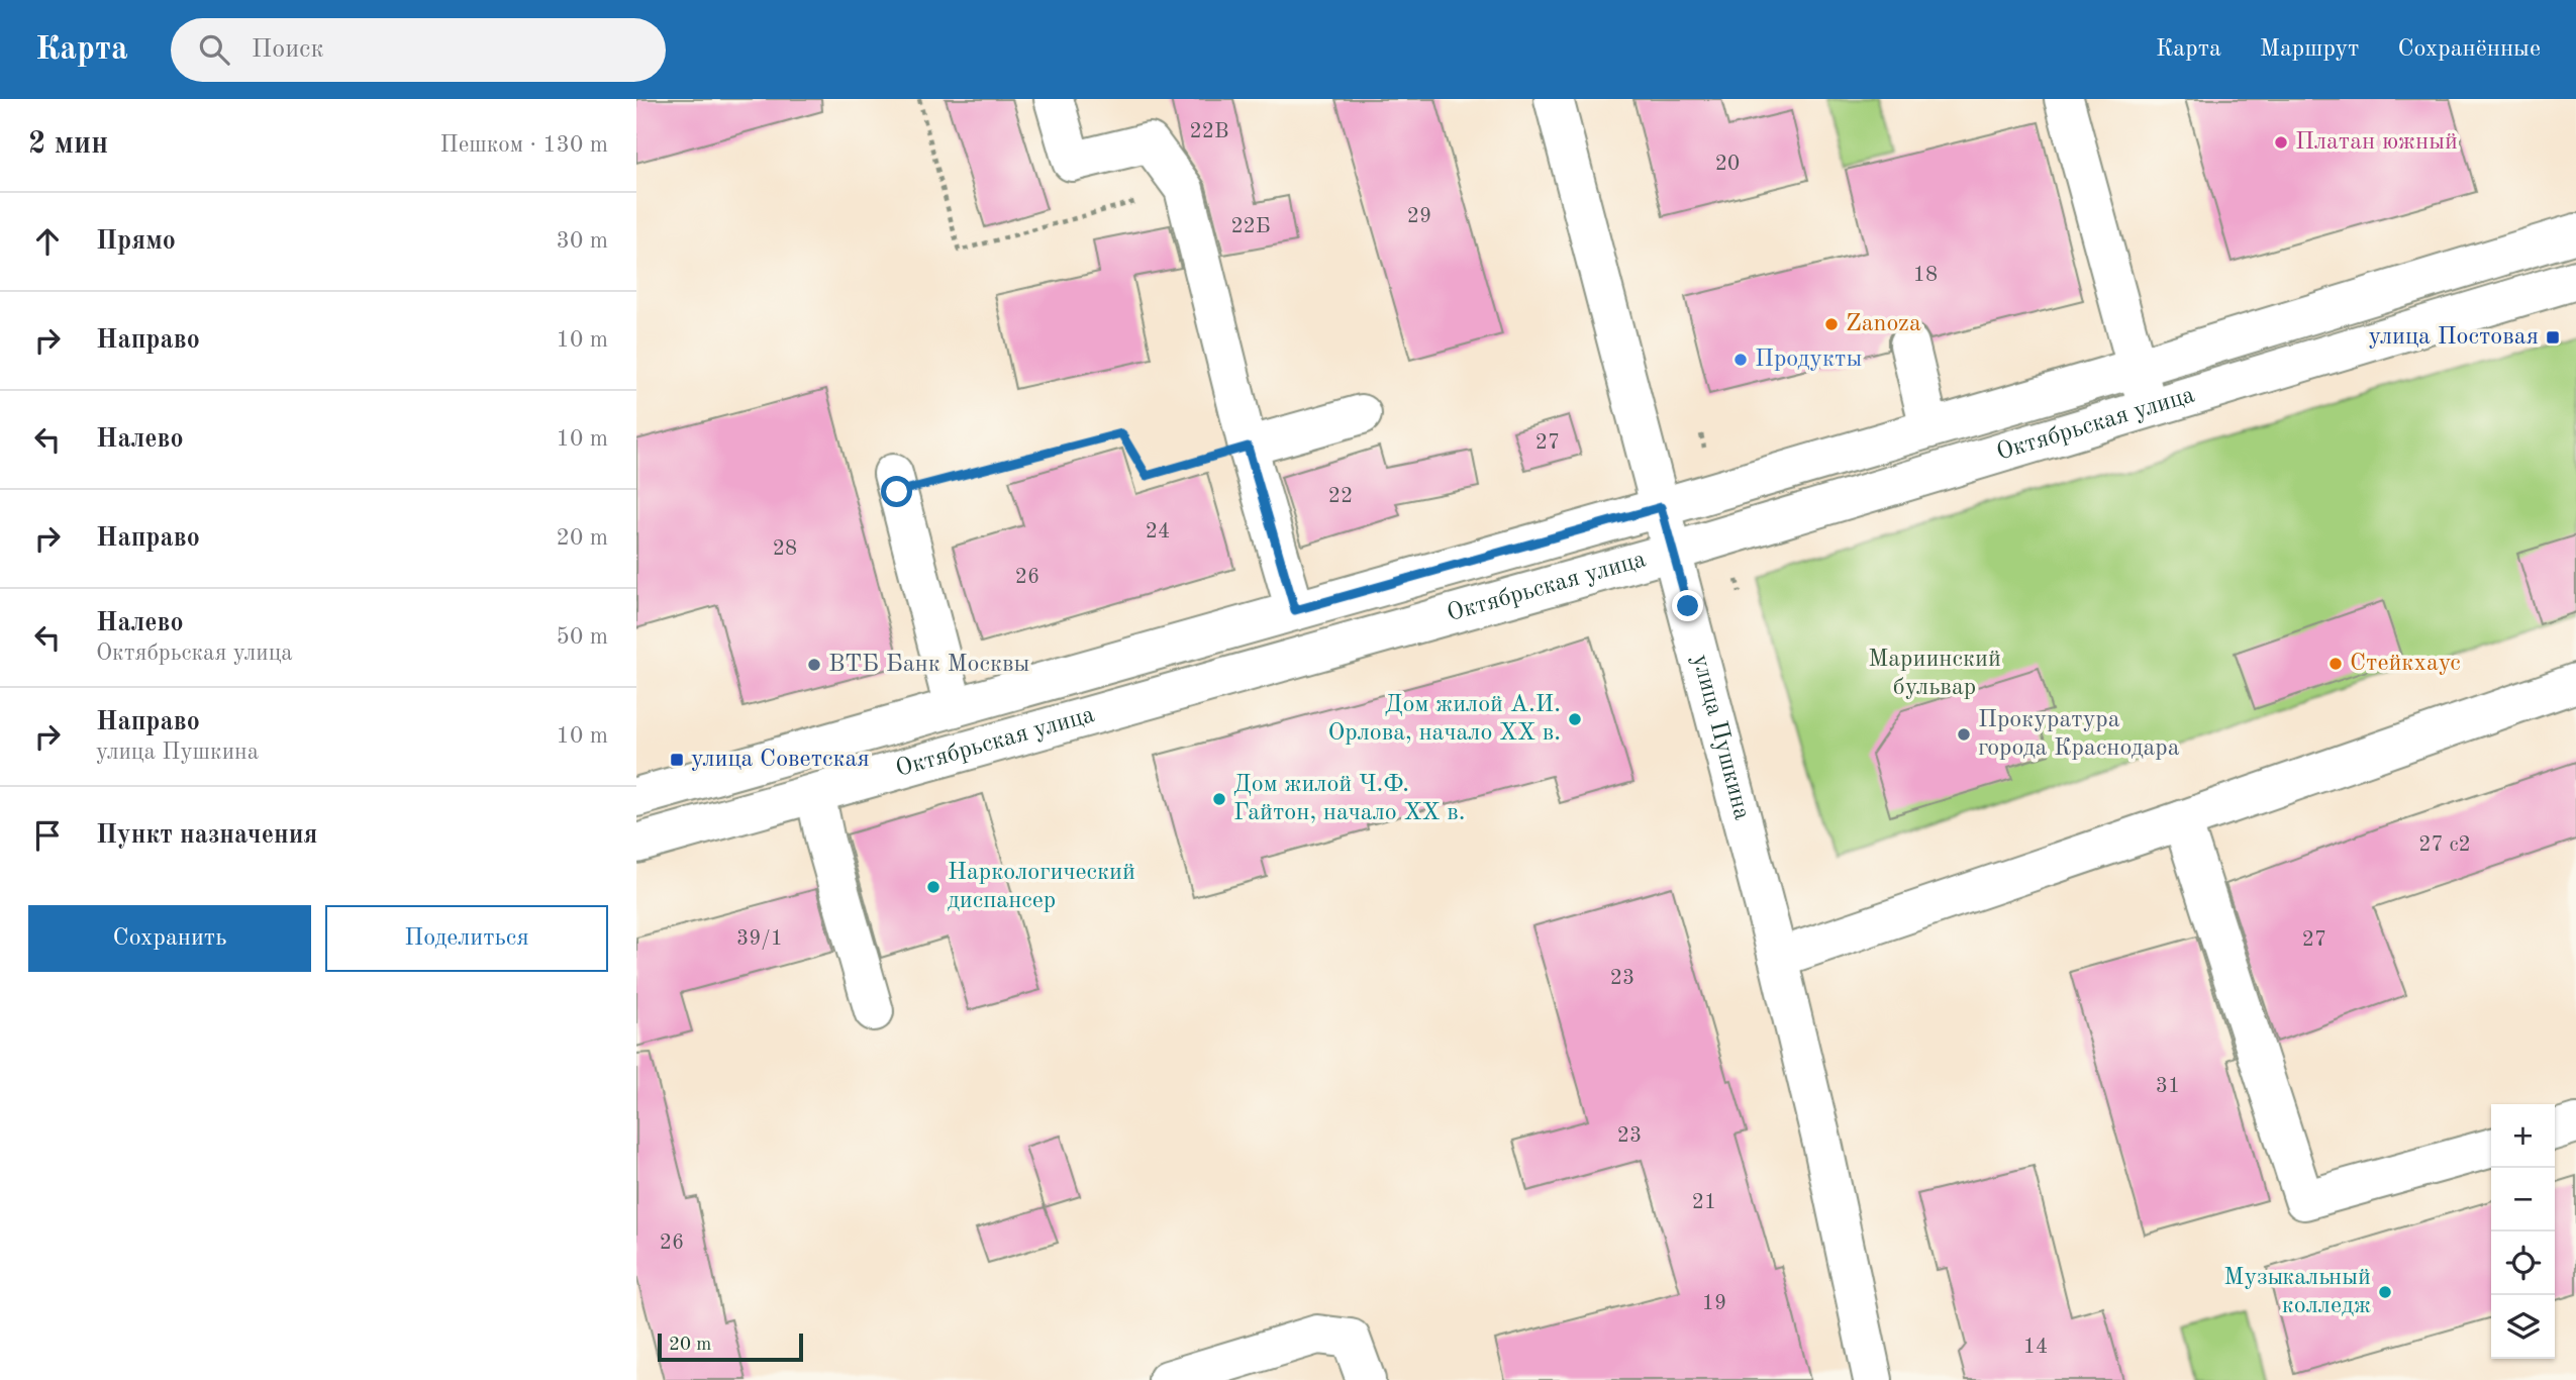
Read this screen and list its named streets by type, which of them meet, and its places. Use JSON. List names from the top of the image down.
{
  "streets": {
    "street": ["Октябрьская улица", "улица Пушкина"]
  },
  "crossings": [
    ["Октябрьская улица", "улица Пушкина"]
  ],
  "parks": ["Мариинский бульвар"],
  "places": {
    "other": [
      "Платан южный",
      "Zanoza",
      "Продукты",
      "Стейкхаус",
      "ВТБ Банк Москвы",
      "Дом жилой А.И. Орлова, начало XX в.",
      "Прокуратура города Краснодара",
      "Дом жилой Ч.Ф. Гайтон, начало XX в.",
      "Наркологический диспансер",
      "Музыкальный колледж"
    ],
    "transit": ["улица Постовая", "улица Советская"]
  },
  "house_numbers": [
    "22В",
    "20",
    "29",
    "22Б",
    "18",
    "27",
    "22",
    "24",
    "28",
    "26",
    "27 с2",
    "39/1",
    "27",
    "23",
    "31",
    "23",
    "21",
    "26",
    "19",
    "14"
  ],
  "scale_bar": "20 m",
  "page": {
    "header": "Карта",
    "search": "Поиск",
    "nav": ["Карта", "Маршрут", "Сохранённые"],
    "heading": ["2 мин", "Пешком · 130 m"],
    "list": [
      ["Прямо", "30 m"],
      ["Направо", "10 m"],
      ["Налево", "10 m"],
      ["Направо", "20 m"],
      ["Налево", "Октябрьская улица", "50 m"],
      ["Направо", "улица Пушкина", "10 m"],
      "Пункт назначения"
    ],
    "buttons": ["Сохранить", "Поделиться"],
    "map_buttons": ["+", "−"],
    "scale": "20 m"
  }
}
